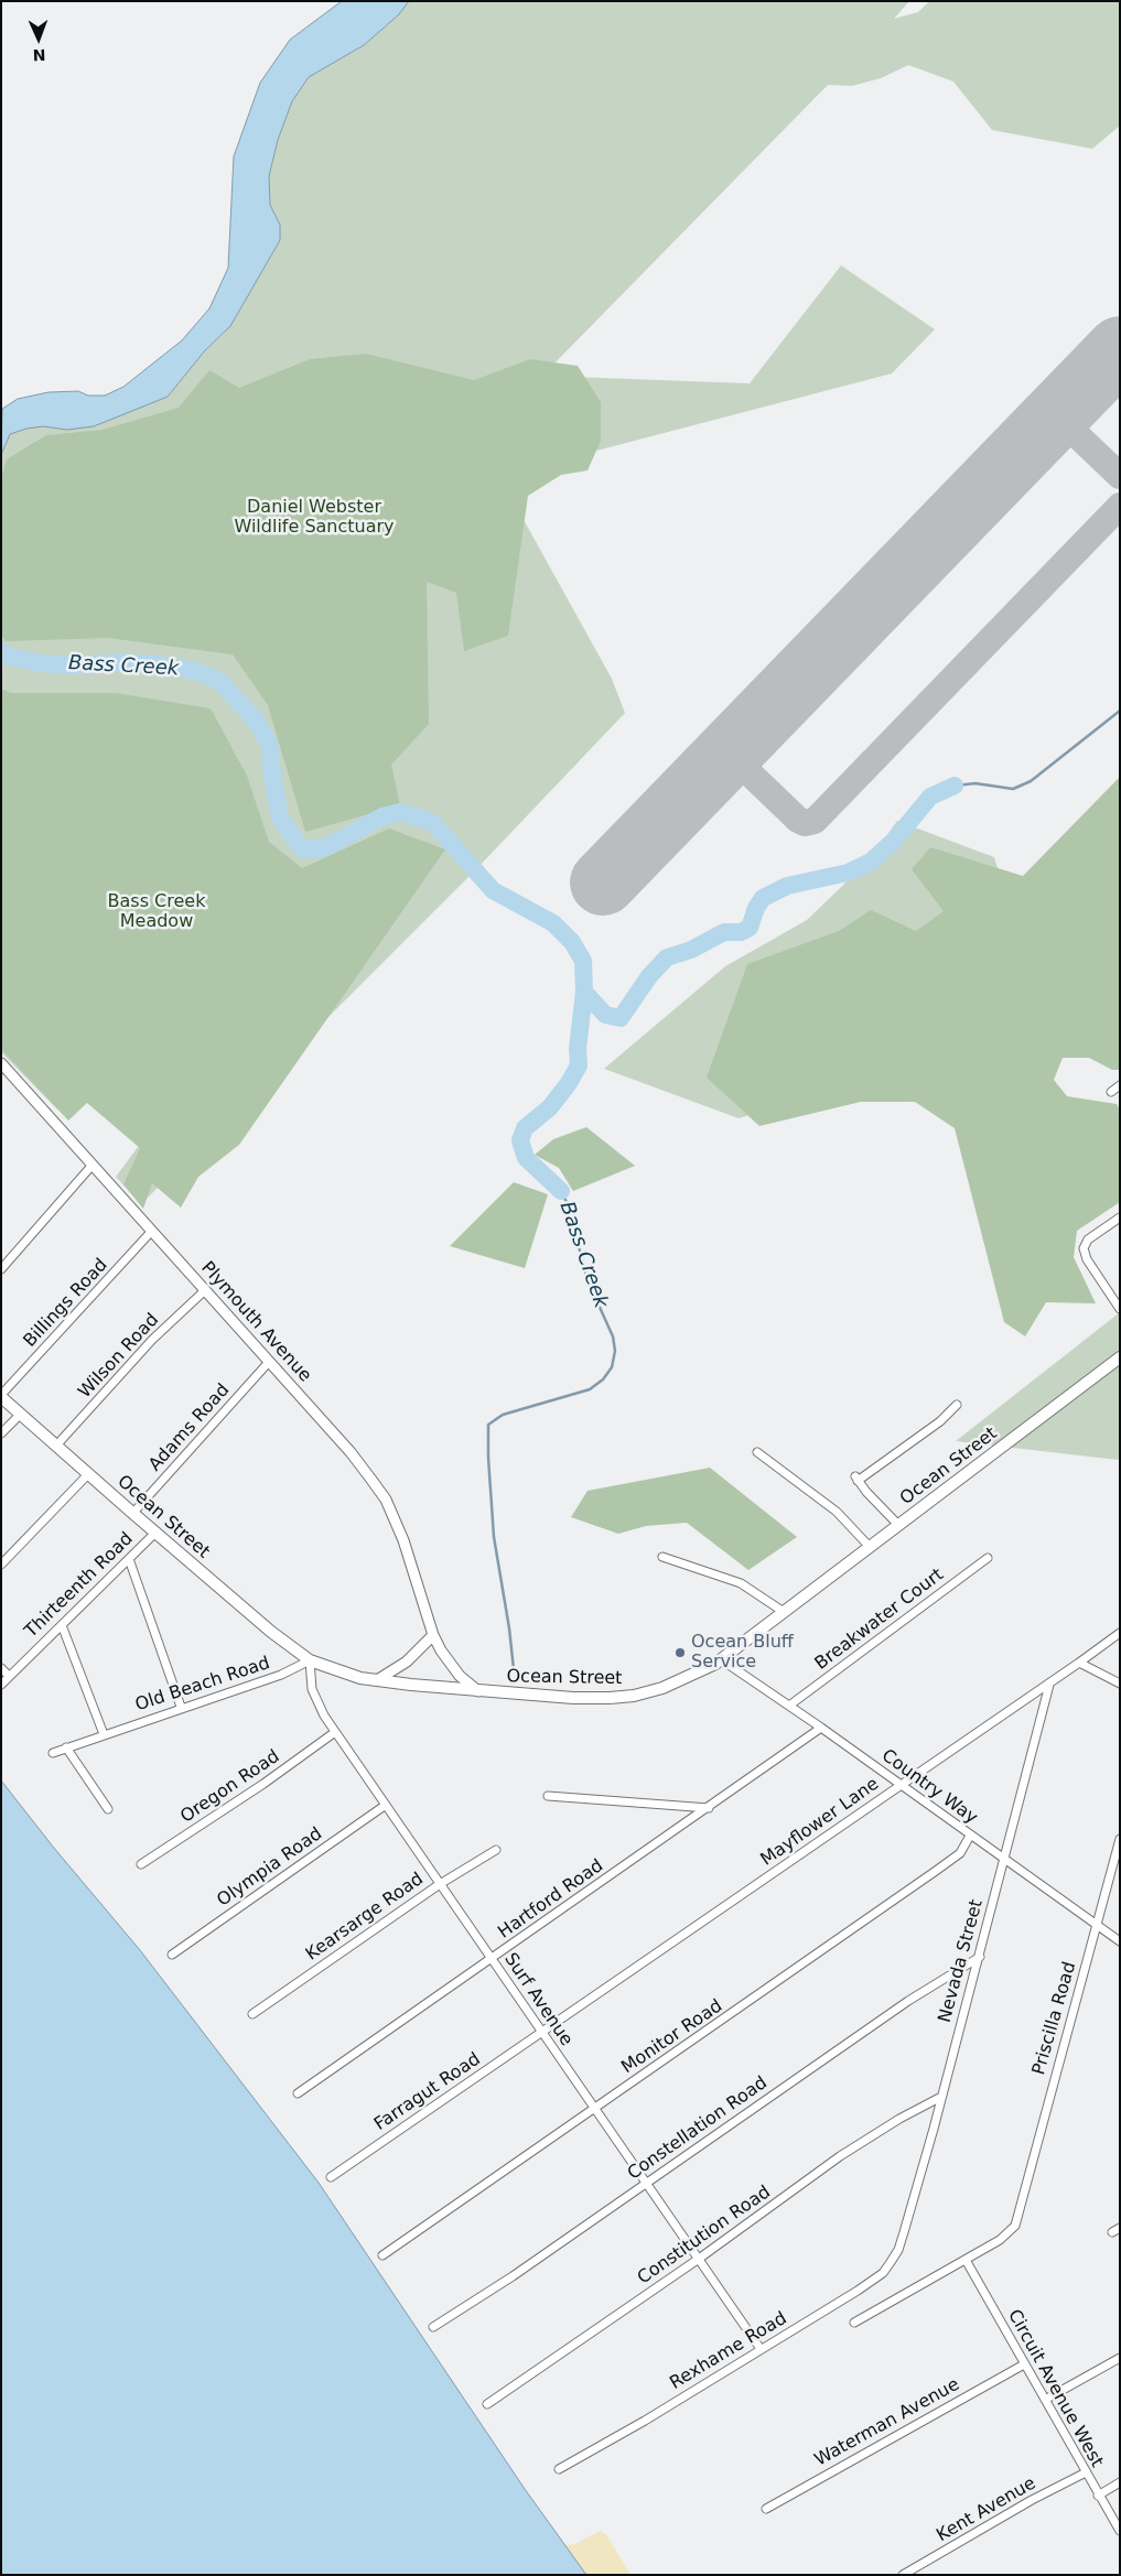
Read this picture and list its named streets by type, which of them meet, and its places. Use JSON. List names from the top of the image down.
{
  "streets": {
    "main road": ["Ocean Street"],
    "street": [
      "Billings Road",
      "Plymouth Avenue",
      "Wilson Road",
      "Adams Road",
      "Thirteenth Road",
      "Breakwater Court",
      "Old Beach Road",
      "Oregon Road",
      "Country Way",
      "Mayflower Lane",
      "Olympia Road",
      "Hartford Road",
      "Kearsarge Road",
      "Nevada Street",
      "Surf Avenue",
      "Priscilla Road",
      "Monitor Road",
      "Farragut Road",
      "Constellation Road",
      "Constitution Road",
      "Rexhame Road",
      "Circuit Avenue West",
      "Waterman Avenue",
      "Kent Avenue"
    ]
  },
  "crossings": [
    ["Billings Road", "Plymouth Avenue"],
    ["Billings Road", "Ocean Street"],
    ["Plymouth Avenue", "Wilson Road"],
    ["Plymouth Avenue", "Adams Road"],
    ["Plymouth Avenue", "Ocean Street"],
    ["Wilson Road", "Ocean Street"],
    ["Adams Road", "Ocean Street"],
    ["Ocean Street", "Thirteenth Road"],
    ["Ocean Street", "Old Beach Road"],
    ["Ocean Street", "Country Way"],
    ["Ocean Street", "Surf Avenue"],
    ["Breakwater Court", "Country Way"],
    ["Old Beach Road", "Surf Avenue"],
    ["Oregon Road", "Surf Avenue"],
    ["Country Way", "Mayflower Lane"],
    ["Country Way", "Hartford Road"],
    ["Country Way", "Nevada Street"],
    ["Country Way", "Priscilla Road"],
    ["Country Way", "Monitor Road"],
    ["Mayflower Lane", "Nevada Street"],
    ["Mayflower Lane", "Surf Avenue"],
    ["Mayflower Lane", "Farragut Road"],
    ["Olympia Road", "Surf Avenue"],
    ["Hartford Road", "Surf Avenue"],
    ["Kearsarge Road", "Surf Avenue"],
    ["Nevada Street", "Constellation Road"],
    ["Nevada Street", "Constitution Road"],
    ["Nevada Street", "Rexhame Road"],
    ["Surf Avenue", "Monitor Road"],
    ["Surf Avenue", "Farragut Road"],
    ["Surf Avenue", "Constellation Road"],
    ["Surf Avenue", "Constitution Road"],
    ["Surf Avenue", "Rexhame Road"],
    ["Priscilla Road", "Circuit Avenue West"],
    ["Circuit Avenue West", "Waterman Avenue"],
    ["Circuit Avenue West", "Kent Avenue"]
  ],
  "water": ["Bass Creek"],
  "parks": ["Daniel Webster Wildlife Sanctuary", "Bass Creek Meadow"],
  "places": ["Ocean Bluff Service"],
  "north": "bottom"
}
